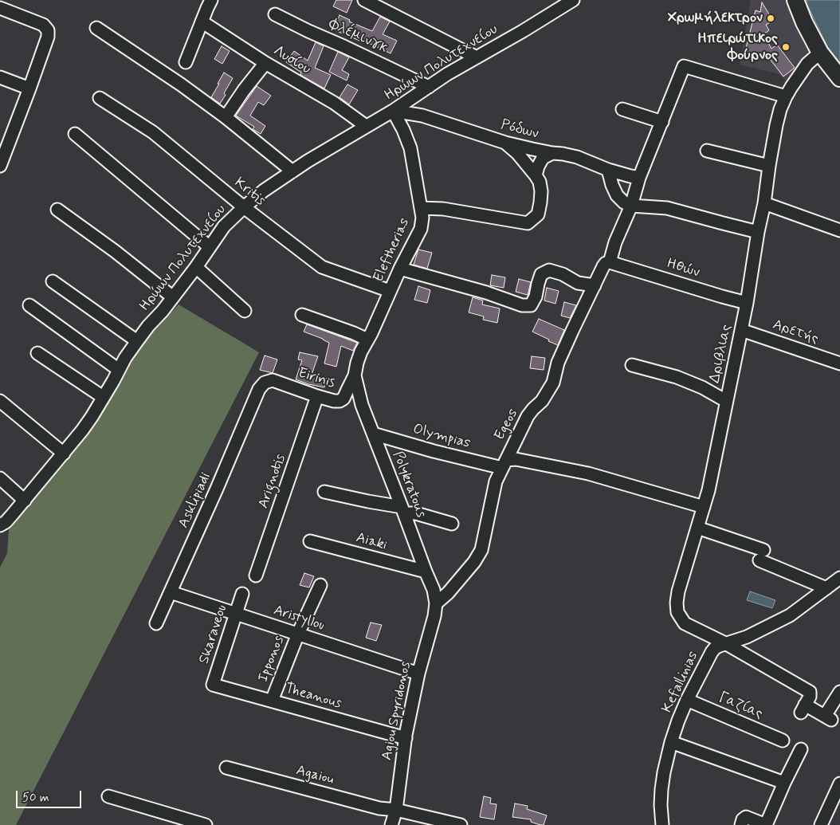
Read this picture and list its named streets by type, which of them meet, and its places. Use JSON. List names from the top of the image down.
{
  "streets": {
    "street": [
      "Φλέμινγκ",
      "Λυσίου",
      "Ηρώων Πολυτεχνείου",
      "Ρόδων",
      "Kritis",
      "Eleftherias",
      "Ηθών",
      "Αρετής",
      "Δριβλιας",
      "Eirinis",
      "Egeos",
      "Olympias",
      "Arignotis",
      "Polykratous",
      "Asklipiadi",
      "Aiaki",
      "Aristyllou",
      "Skaraveou",
      "Ipponos",
      "Kefallinias",
      "Theanous",
      "Γαζίας",
      "Agiou Spyridonos",
      "Αgaiou"
    ]
  },
  "crossings": [
    ["Φλέμινγκ", "Ηρώων Πολυτεχνείου"],
    ["Λυσίου", "Ηρώων Πολυτεχνείου"],
    ["Ηρώων Πολυτεχνείου", "Ρόδων"],
    ["Ηρώων Πολυτεχνείου", "Kritis"],
    ["Ηρώων Πολυτεχνείου", "Eleftherias"],
    ["Ρόδων", "Eleftherias"],
    ["Kritis", "Eleftherias"],
    ["Eleftherias", "Eirinis"],
    ["Eleftherias", "Polykratous"],
    ["Ηθών", "Δριβλιας"],
    ["Ηθών", "Egeos"],
    ["Αρετής", "Δριβλιας"],
    ["Δριβλιας", "Olympias"],
    ["Δριβλιας", "Kefallinias"],
    ["Eirinis", "Arignotis"],
    ["Eirinis", "Polykratous"],
    ["Eirinis", "Asklipiadi"],
    ["Egeos", "Olympias"],
    ["Egeos", "Polykratous"],
    ["Egeos", "Agiou Spyridonos"],
    ["Olympias", "Polykratous"],
    ["Polykratous", "Aiaki"],
    ["Polykratous", "Agiou Spyridonos"],
    ["Asklipiadi", "Aristyllou"],
    ["Aristyllou", "Skaraveou"],
    ["Aristyllou", "Ipponos"],
    ["Aristyllou", "Agiou Spyridonos"],
    ["Skaraveou", "Theanous"],
    ["Ipponos", "Theanous"],
    ["Kefallinias", "Γαζίας"],
    ["Theanous", "Agiou Spyridonos"],
    ["Agiou Spyridonos", "Αgaiou"]
  ],
  "places": ["Χρωμήλεκτρον", "Ηπειρώτικος Φούρνος"],
  "scale_bar": "50 m"
}
